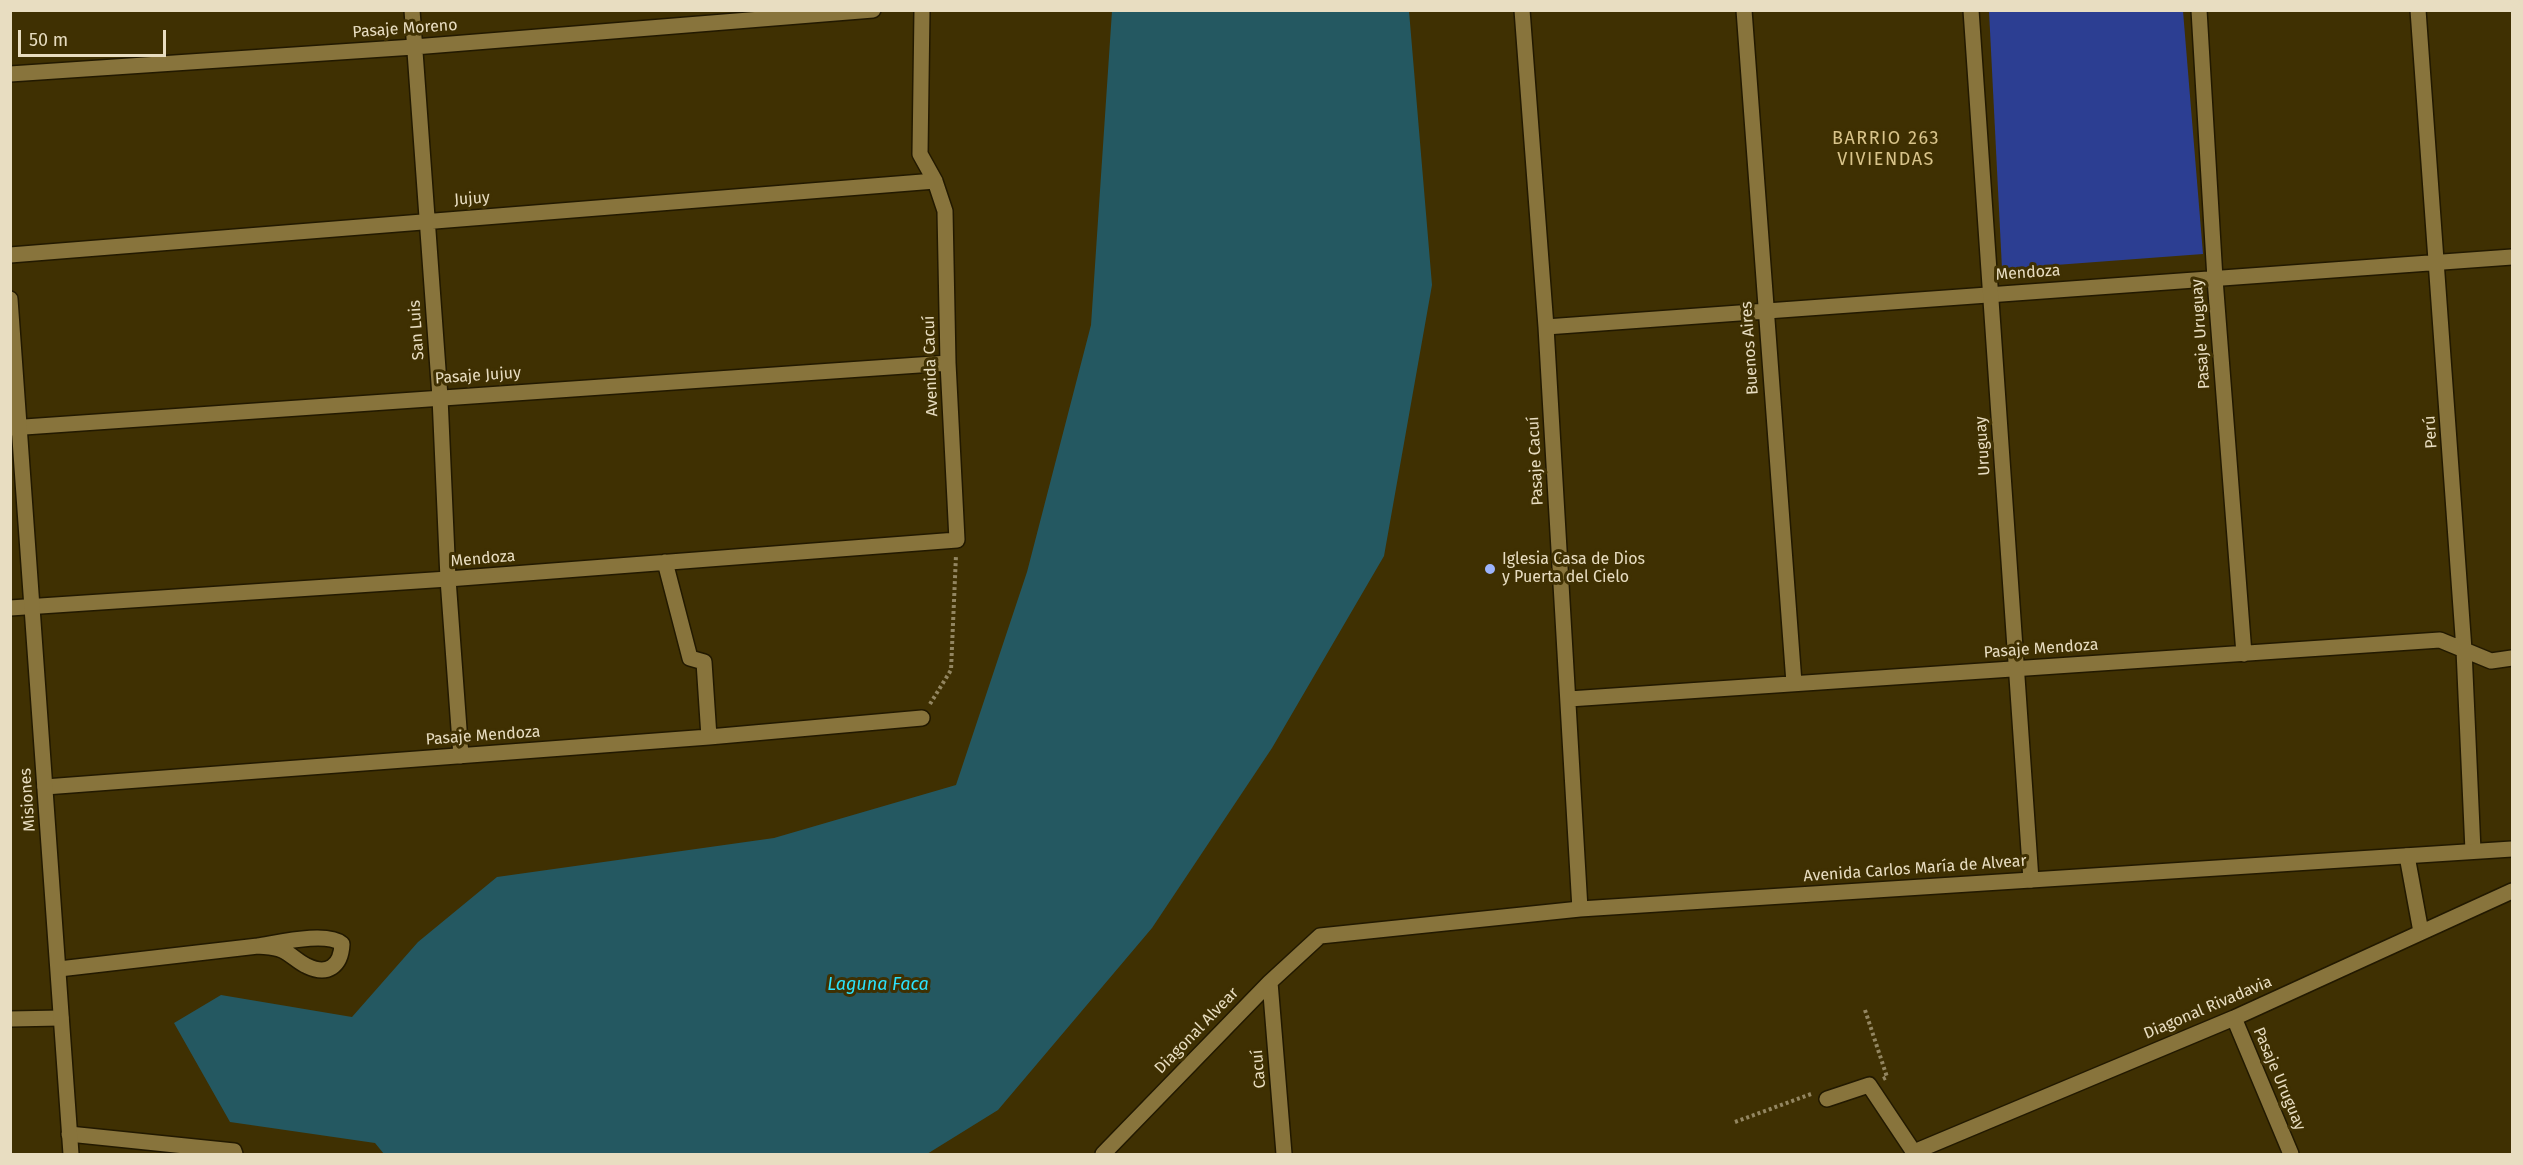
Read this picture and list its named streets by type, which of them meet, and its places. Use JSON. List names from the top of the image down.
{
  "streets": {
    "street": [
      "Pasaje Moreno",
      "Jujuy",
      "Mendoza",
      "San Luis",
      "Pasaje Uruguay",
      "Buenos Aires",
      "Avenida Cacuí",
      "Pasaje Jujuy",
      "Perú",
      "Uruguay",
      "Pasaje Cacuí",
      "Pasaje Mendoza",
      "Misiones",
      "Avenida Carlos María de Alvear",
      "Diagonal Rivadavia",
      "Diagonal Alvear",
      "Cacuí"
    ]
  },
  "crossings": [
    ["Pasaje Moreno", "San Luis"],
    ["Jujuy", "San Luis"],
    ["Jujuy", "Avenida Cacuí"],
    ["Mendoza", "San Luis"],
    ["Mendoza", "Pasaje Uruguay"],
    ["Mendoza", "Buenos Aires"],
    ["Mendoza", "Avenida Cacuí"],
    ["Mendoza", "Perú"],
    ["Mendoza", "Uruguay"],
    ["Mendoza", "Pasaje Cacuí"],
    ["Mendoza", "Misiones"],
    ["San Luis", "Pasaje Jujuy"],
    ["San Luis", "Pasaje Mendoza"],
    ["Pasaje Uruguay", "Pasaje Mendoza"],
    ["Pasaje Uruguay", "Diagonal Rivadavia"],
    ["Buenos Aires", "Pasaje Mendoza"],
    ["Avenida Cacuí", "Pasaje Jujuy"],
    ["Pasaje Jujuy", "Misiones"],
    ["Perú", "Pasaje Mendoza"],
    ["Perú", "Avenida Carlos María de Alvear"],
    ["Uruguay", "Pasaje Mendoza"],
    ["Uruguay", "Avenida Carlos María de Alvear"],
    ["Pasaje Cacuí", "Pasaje Mendoza"],
    ["Pasaje Cacuí", "Avenida Carlos María de Alvear"],
    ["Pasaje Mendoza", "Misiones"],
    ["Avenida Carlos María de Alvear", "Diagonal Alvear"],
    ["Diagonal Alvear", "Cacuí"]
  ],
  "districts": ["BARRIO 263 VIVIENDAS"],
  "water": ["Laguna Faca"],
  "places": ["Iglesia Casa de Dios y Puerta del Cielo"],
  "scale_bar": "50 m"
}
